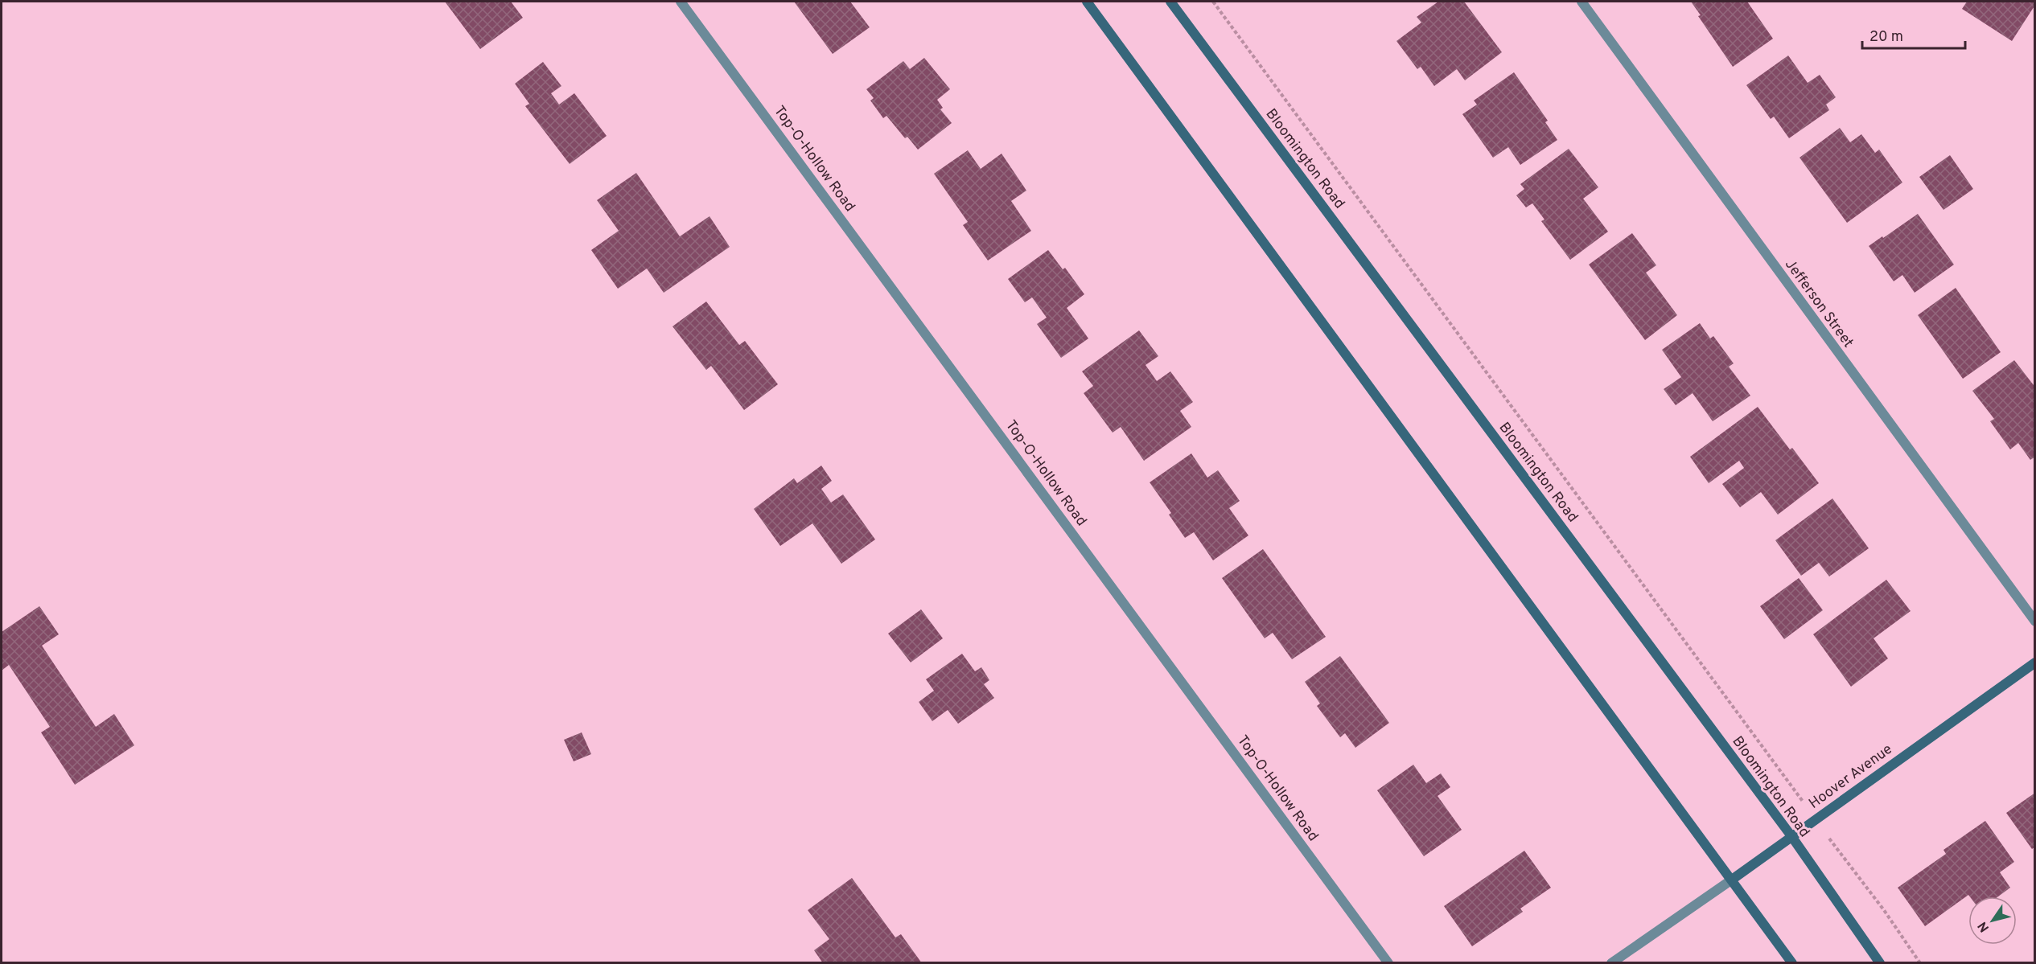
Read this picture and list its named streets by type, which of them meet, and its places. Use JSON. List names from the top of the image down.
{
  "streets": {
    "street": [
      "Top-O-Hollow Road",
      "Bloomington Road",
      "Jefferson Street",
      "Hoover Avenue"
    ]
  },
  "crossings": [
    ["Bloomington Road", "Hoover Avenue"]
  ],
  "scale_bar": "20 m",
  "north": "bottom left"
}
